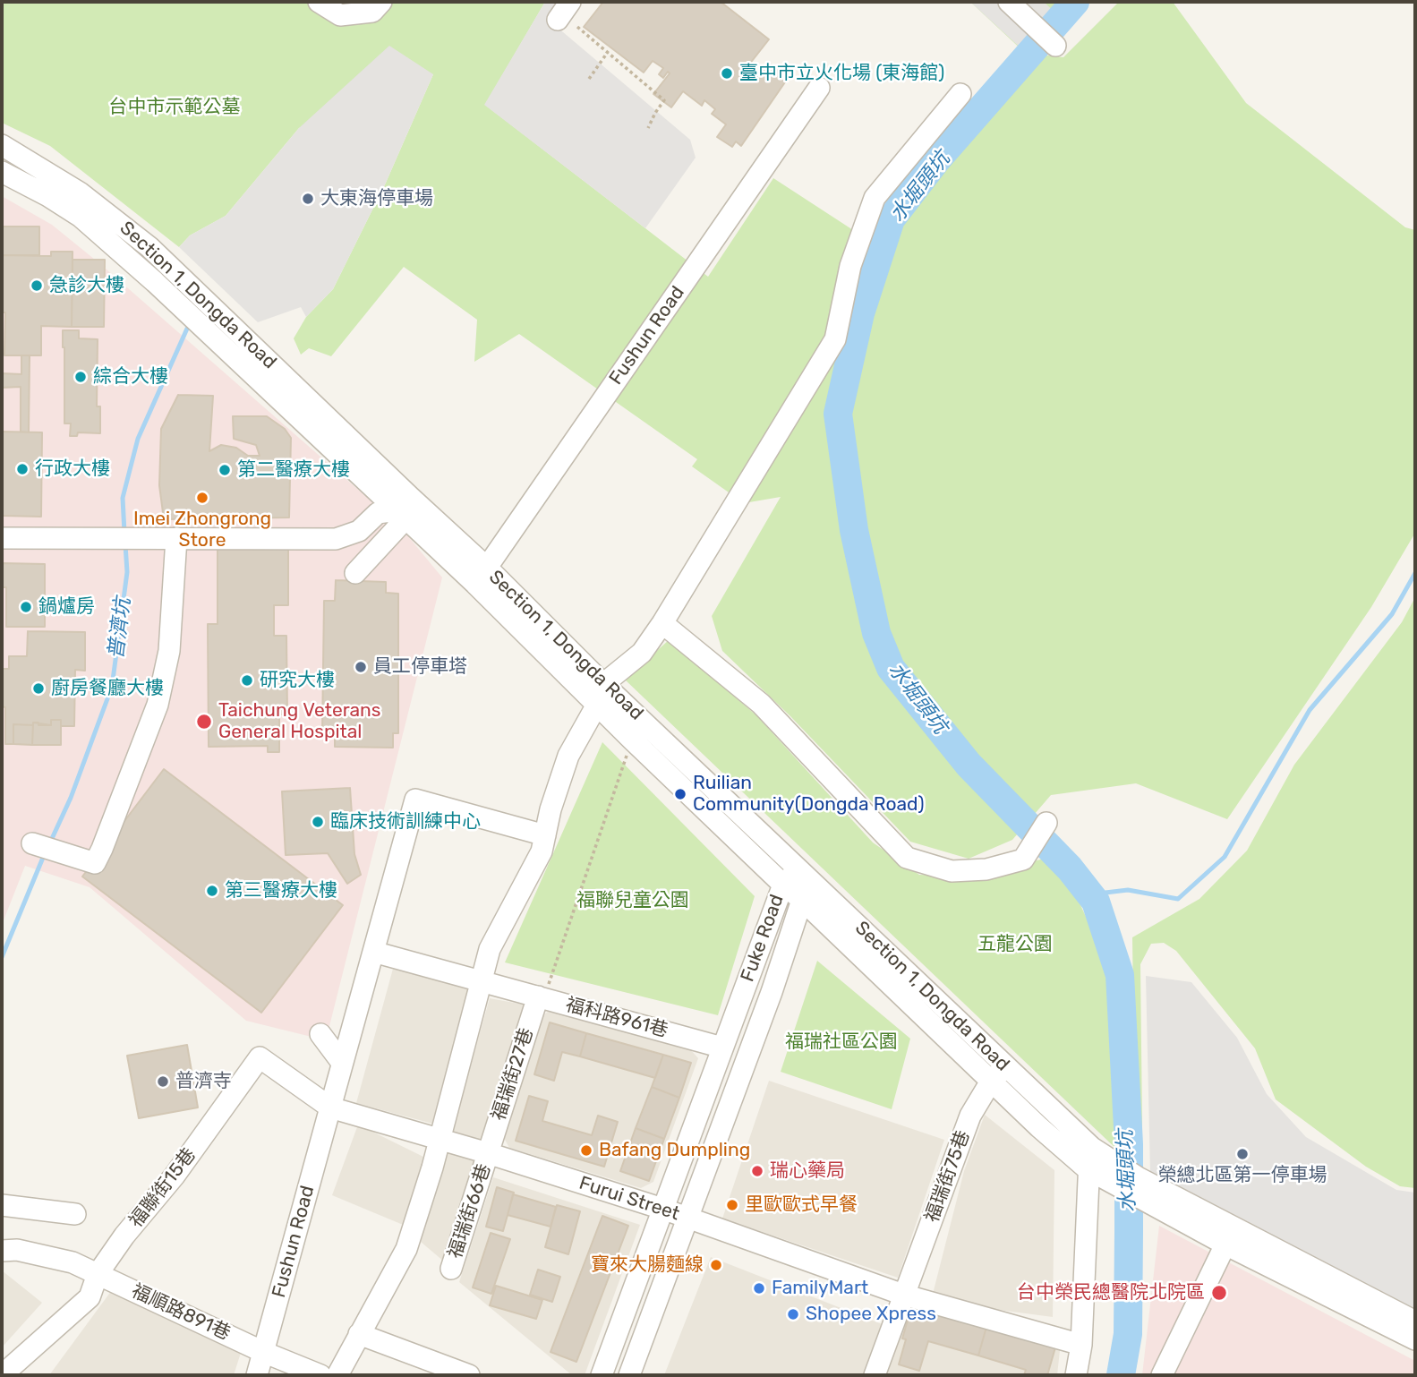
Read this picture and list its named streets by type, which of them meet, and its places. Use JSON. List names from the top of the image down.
{
  "streets": {
    "street": [
      "Section 1, Dongda Road",
      "Fushun Road",
      "Fuke Road",
      "福科路961巷",
      "福瑞街27巷",
      "福瑞街75巷",
      "福聯街15巷",
      "Furui Street",
      "福瑞街66巷",
      "福順路891巷"
    ]
  },
  "crossings": [
    ["Section 1, Dongda Road", "Fushun Road"],
    ["Section 1, Dongda Road", "Fuke Road"],
    ["Section 1, Dongda Road", "福瑞街75巷"],
    ["Fushun Road", "福聯街15巷"],
    ["Fushun Road", "Furui Street"],
    ["Fushun Road", "福順路891巷"],
    ["Fuke Road", "福科路961巷"],
    ["Fuke Road", "Furui Street"],
    ["福科路961巷", "福瑞街27巷"],
    ["福瑞街27巷", "Furui Street"],
    ["福瑞街27巷", "福瑞街66巷"],
    ["福瑞街75巷", "Furui Street"],
    ["福聯街15巷", "Furui Street"],
    ["福聯街15巷", "福順路891巷"],
    ["Furui Street", "福瑞街66巷"]
  ],
  "water": ["水堀頭坑", "普濟坑"],
  "parks": [
    "台中市示範公墓",
    "福聯兒童公園",
    "五龍公園",
    "福瑞社區公園"
  ],
  "places": [
    "臺中市立火化場 (東海館)",
    "大東海停車場",
    "急診大樓",
    "綜合大樓",
    "行政大樓",
    "第二醫療大樓",
    "Imei Zhongrong Store",
    "鍋爐房",
    "員工停車塔",
    "研究大樓",
    "廚房餐廳大樓",
    "Taichung Veterans General Hospital",
    "Ruilian Community(Dongda Road)",
    "臨床技術訓練中心",
    "第三醫療大樓",
    "普濟寺",
    "Bafang Dumpling",
    "榮總北區第一停車場",
    "瑞心藥局",
    "里歐歐式早餐",
    "寶來大腸麵線",
    "FamilyMart",
    "台中榮民總醫院北院區",
    "Shopee Xpress"
  ]
}
